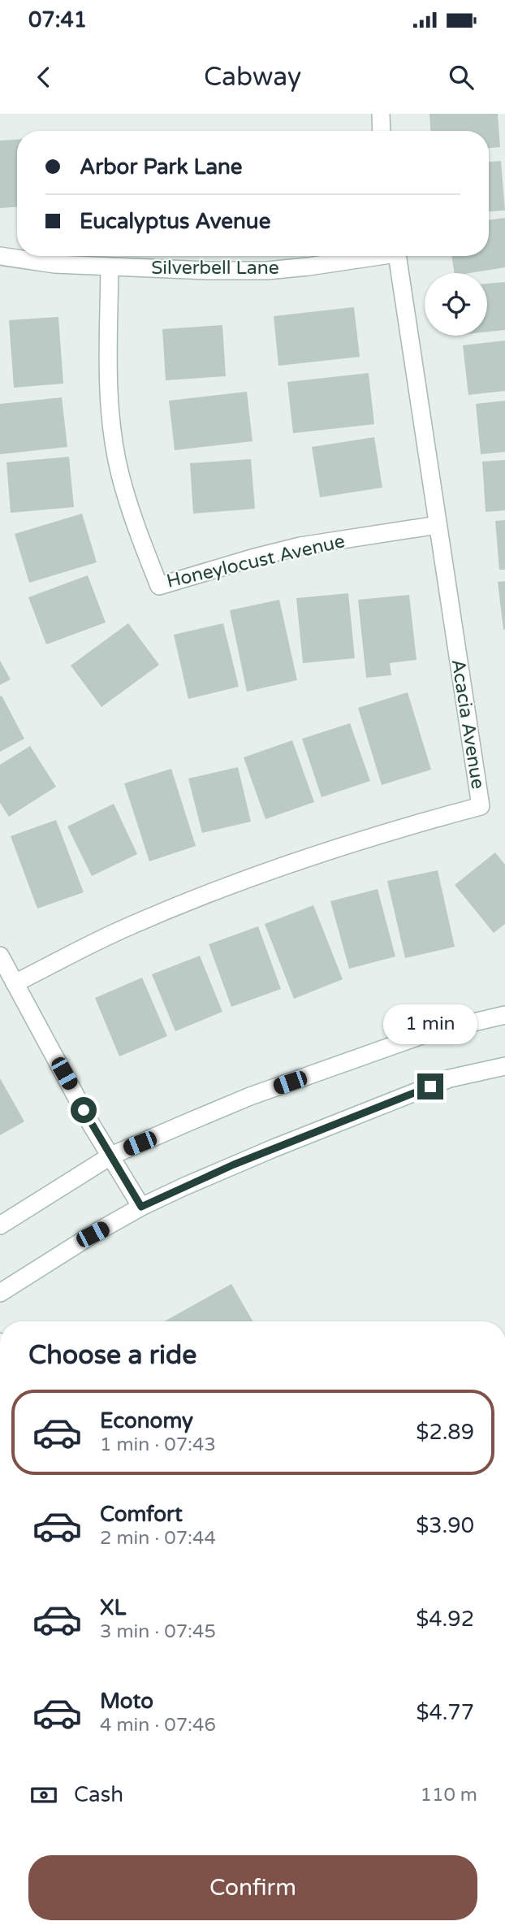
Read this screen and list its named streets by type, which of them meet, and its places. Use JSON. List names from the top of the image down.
{
  "streets": {
    "street": ["Silverbell Lane", "Honeylocust Avenue", "Acacia Avenue"]
  },
  "crossings": [
    ["Silverbell Lane", "Honeylocust Avenue"],
    ["Honeylocust Avenue", "Acacia Avenue"]
  ],
  "page": {
    "status": "07:41",
    "header": "Cabway",
    "banner": ["Arbor Park Lane", "Eucalyptus Avenue"],
    "bubble": "1 min",
    "heading": "Choose a ride",
    "list": [
      {
        "name": "Economy",
        "note": "1 min · 07:43",
        "value": "$2.89"
      },
      {
        "name": "Comfort",
        "note": "2 min · 07:44",
        "value": "$3.90"
      },
      {
        "name": "XL",
        "note": "3 min · 07:45",
        "value": "$4.92"
      },
      {
        "name": "Moto",
        "note": "4 min · 07:46",
        "value": "$4.77"
      }
    ],
    "pay": ["Cash", "110 m"],
    "buttons": "Confirm"
  }
}
